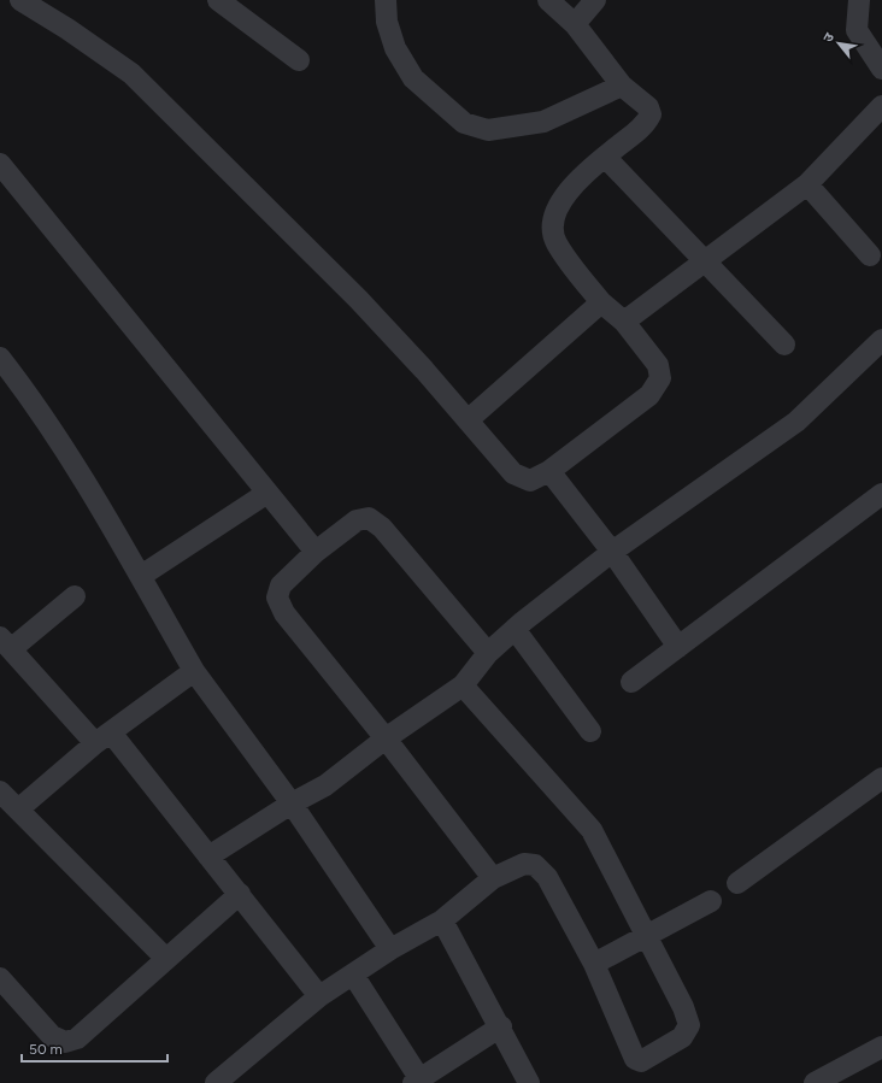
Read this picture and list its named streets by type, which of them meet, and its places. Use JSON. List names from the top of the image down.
{
  "scale_bar": "50 m",
  "north": "top left"
}
